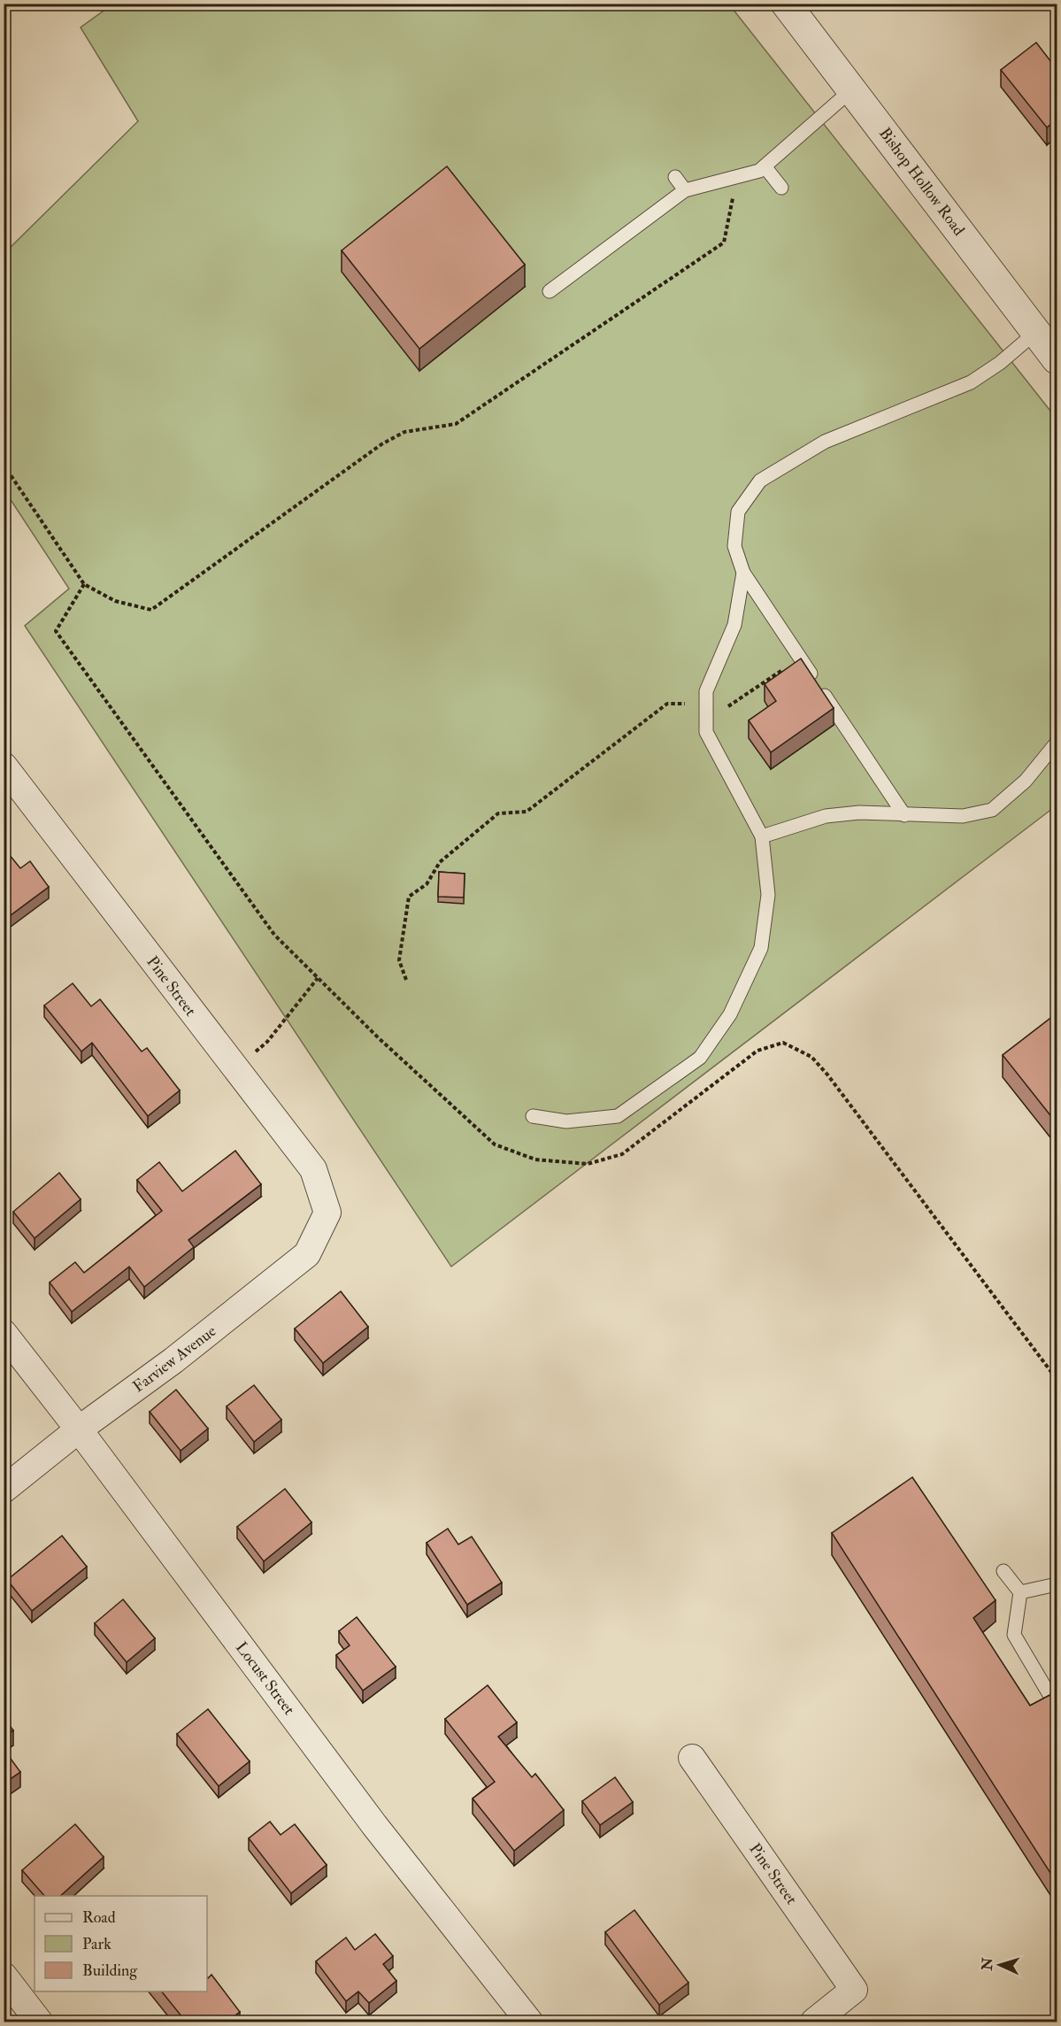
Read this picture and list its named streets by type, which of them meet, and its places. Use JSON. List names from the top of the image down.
{
  "streets": {
    "street": [
      "Bishop Hollow Road",
      "Pine Street",
      "Farview Avenue",
      "Locust Street"
    ]
  },
  "crossings": [
    ["Pine Street", "Farview Avenue"],
    ["Farview Avenue", "Locust Street"]
  ],
  "legend": ["Road", "Park", "Building"],
  "north": "left"
}
